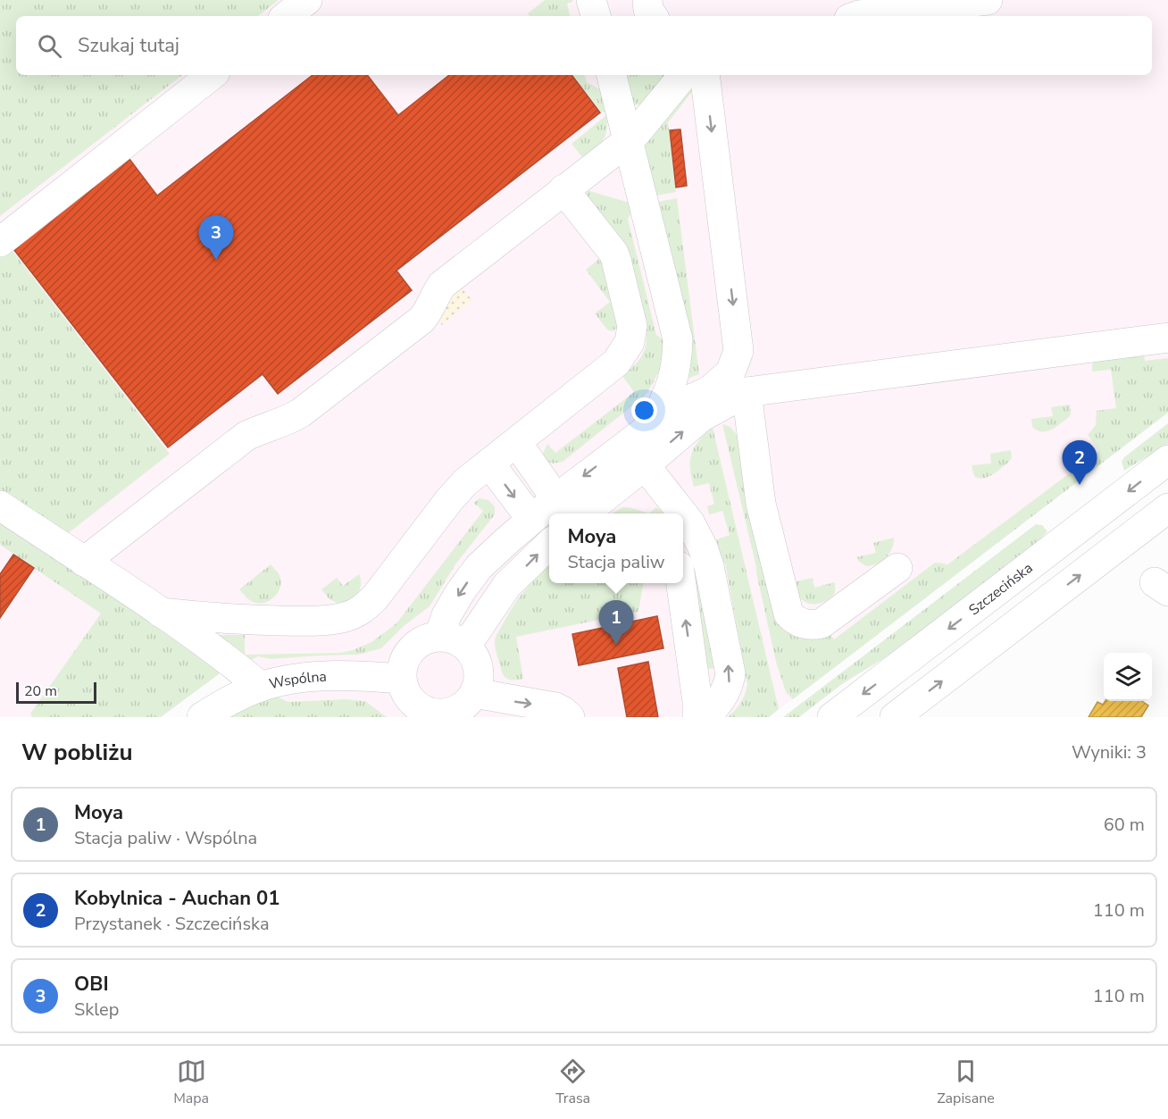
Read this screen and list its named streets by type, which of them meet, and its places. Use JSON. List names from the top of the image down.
{
  "streets": {
    "main road": ["Szczecińska", "Wspólna"]
  },
  "scale_bar": "20 m",
  "page": {
    "search": "Szukaj tutaj",
    "pins": ["3", "2", "1"],
    "popup": ["Moya", "Stacja paliw"],
    "scale": "20 m",
    "heading": ["W pobliżu", "Wyniki: 3"],
    "list": [
      {
        "mark": "1",
        "name": "Moya",
        "note": "Stacja paliw · Wspólna",
        "value": "60 m"
      },
      {
        "mark": "2",
        "name": "Kobylnica - Auchan 01",
        "note": "Przystanek · Szczecińska",
        "value": "110 m"
      },
      {
        "mark": "3",
        "name": "OBI",
        "note": "Sklep",
        "value": "110 m"
      }
    ],
    "nav": ["Mapa", "Trasa", "Zapisane"]
  }
}
